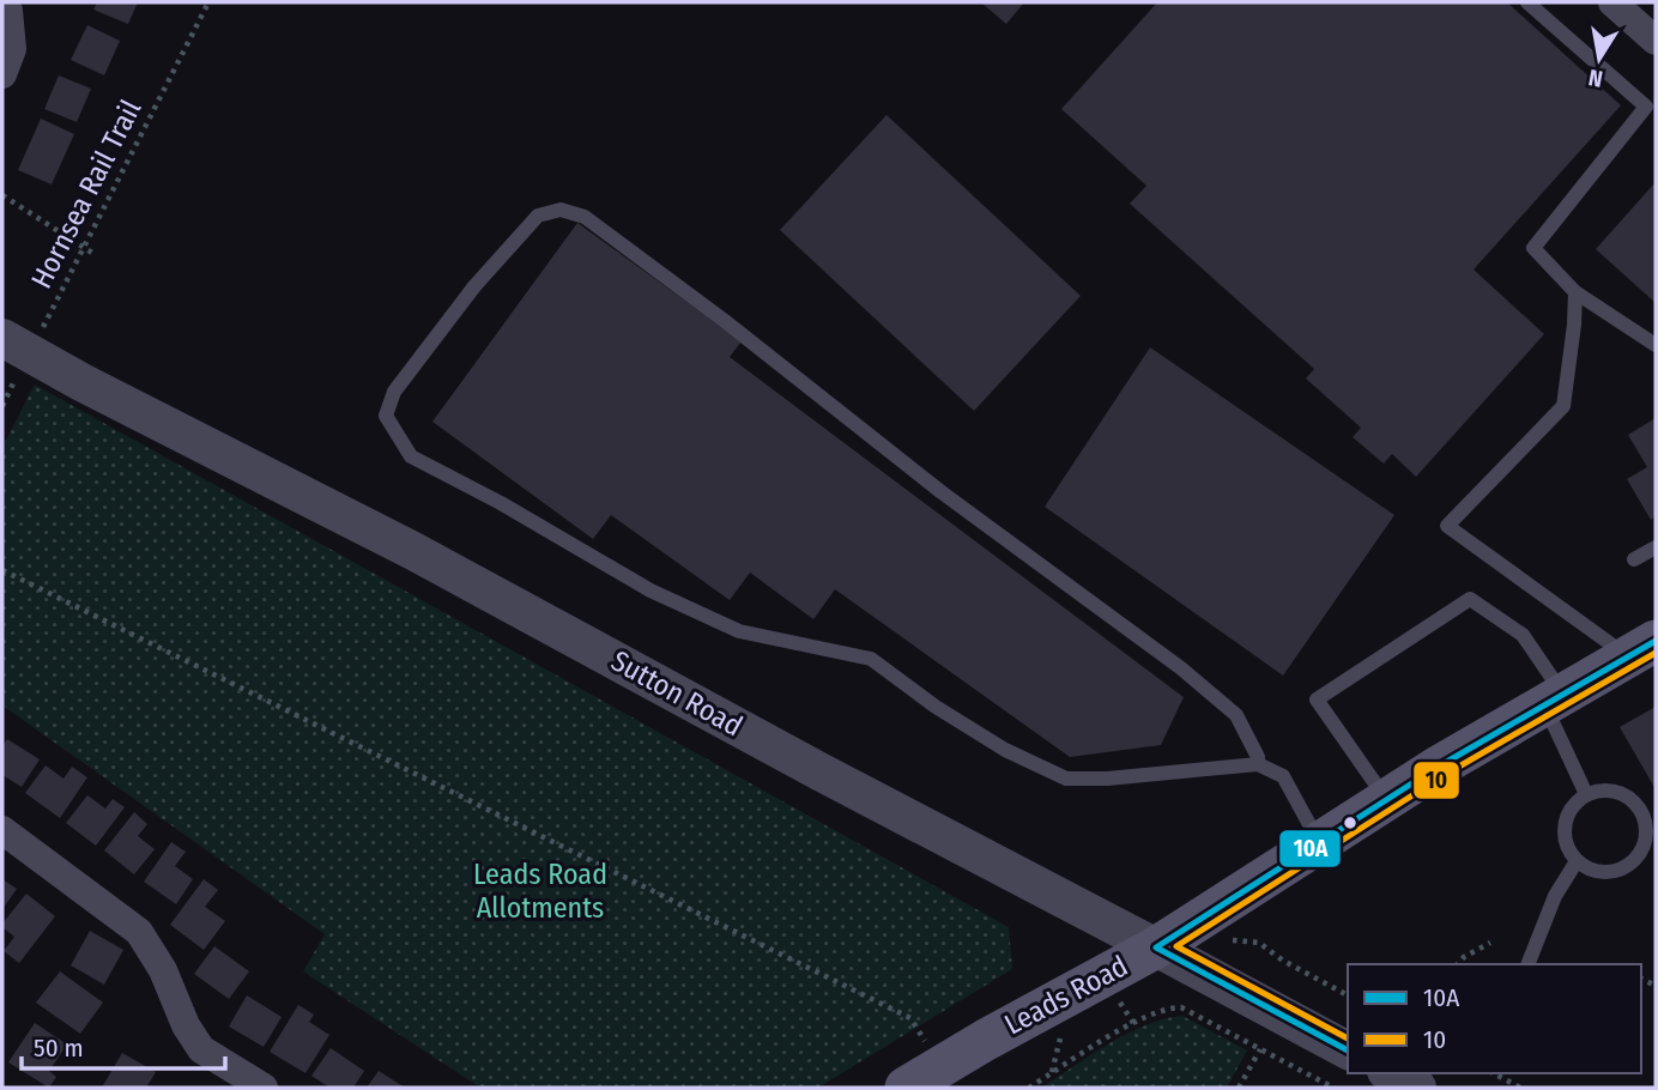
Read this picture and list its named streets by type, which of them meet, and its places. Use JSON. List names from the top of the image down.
{
  "streets": {
    "main road": ["Leads Road"],
    "street": ["Sutton Road"],
    "path": ["Hornsea Rail Trail"]
  },
  "crossings": [
    ["Hornsea Rail Trail", "Sutton Road"],
    ["Sutton Road", "Leads Road"]
  ],
  "parks": ["Leads Road Allotments"],
  "lines": ["transit line 10A", "transit line 10"],
  "legend": ["10A", "10"],
  "scale_bar": "50 m",
  "north": "bottom"
}
